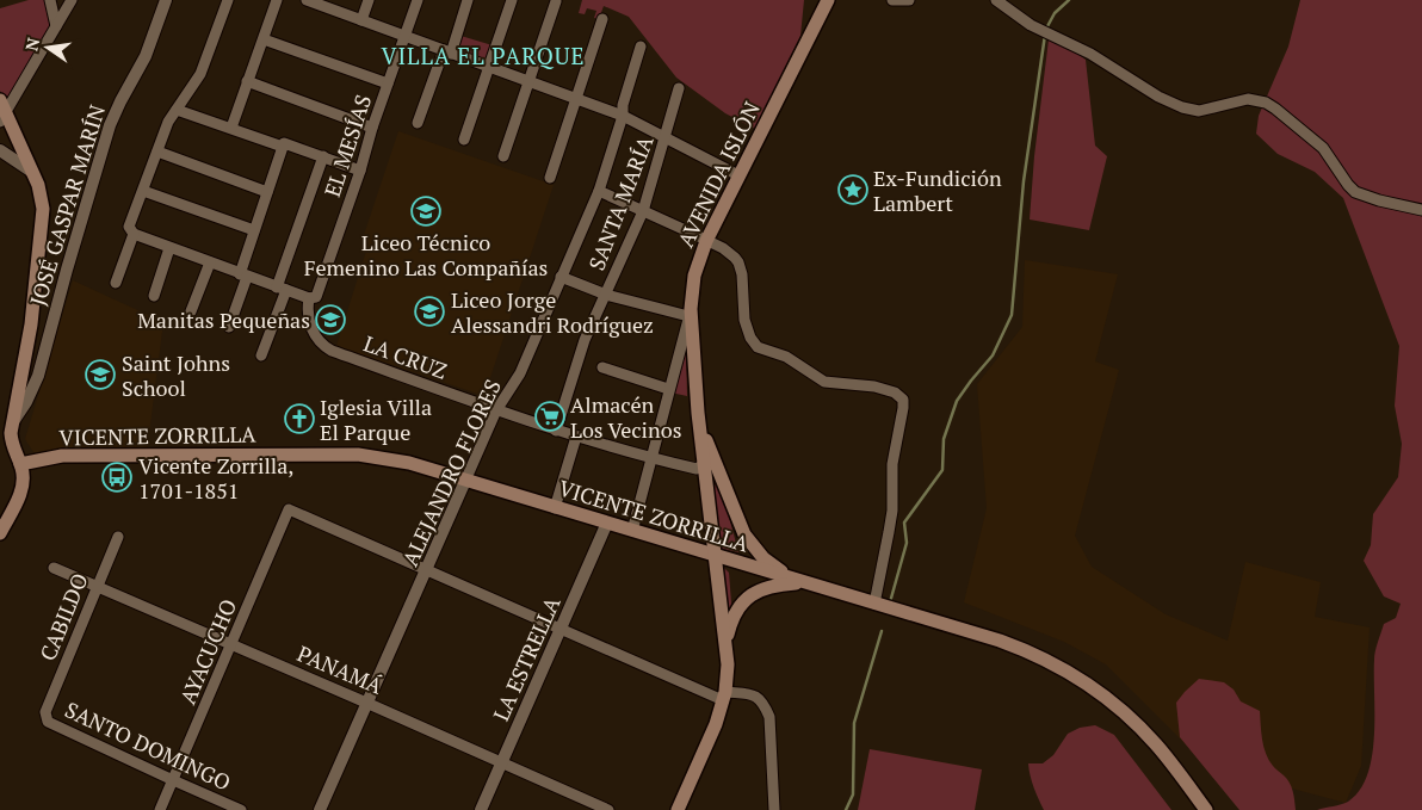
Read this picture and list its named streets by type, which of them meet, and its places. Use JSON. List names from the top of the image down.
{
  "streets": {
    "main road": ["AVENIDA ISLÓN", "VICENTE ZORRILLA"],
    "street": [
      "EL MESÍAS",
      "SANTA MARÍA",
      "JOSÉ GASPAR MARÍN",
      "LA CRUZ",
      "ALEJANDRO FLORES",
      "CABILDO",
      "AYACUCHO",
      "LA ESTRELLA",
      "PANAMÁ",
      "SANTO DOMINGO"
    ]
  },
  "crossings": [
    ["EL MESÍAS", "LA CRUZ"],
    ["AVENIDA ISLÓN", "LA CRUZ"],
    ["AVENIDA ISLÓN", "VICENTE ZORRILLA"],
    ["SANTA MARÍA", "LA CRUZ"],
    ["LA CRUZ", "ALEJANDRO FLORES"],
    ["VICENTE ZORRILLA", "ALEJANDRO FLORES"],
    ["VICENTE ZORRILLA", "LA ESTRELLA"],
    ["ALEJANDRO FLORES", "AYACUCHO"],
    ["ALEJANDRO FLORES", "PANAMÁ"],
    ["CABILDO", "PANAMÁ"],
    ["CABILDO", "SANTO DOMINGO"],
    ["AYACUCHO", "PANAMÁ"],
    ["AYACUCHO", "SANTO DOMINGO"],
    ["LA ESTRELLA", "PANAMÁ"]
  ],
  "districts": ["VILLA EL PARQUE"],
  "places": {
    "place": ["Ex-Fundición Lambert"],
    "school or university": [
      "Liceo Técnico Femenino Las Compañías",
      "Liceo Jorge Alessandri Rodríguez",
      "Manitas Pequeñas",
      "Saint Johns School"
    ],
    "supermarket": ["Almacén Los Vecinos"],
    "church": ["Iglesia Villa El Parque"],
    "bus stop": ["Vicente Zorrilla, 1701-1851"]
  },
  "north": "left"
}
